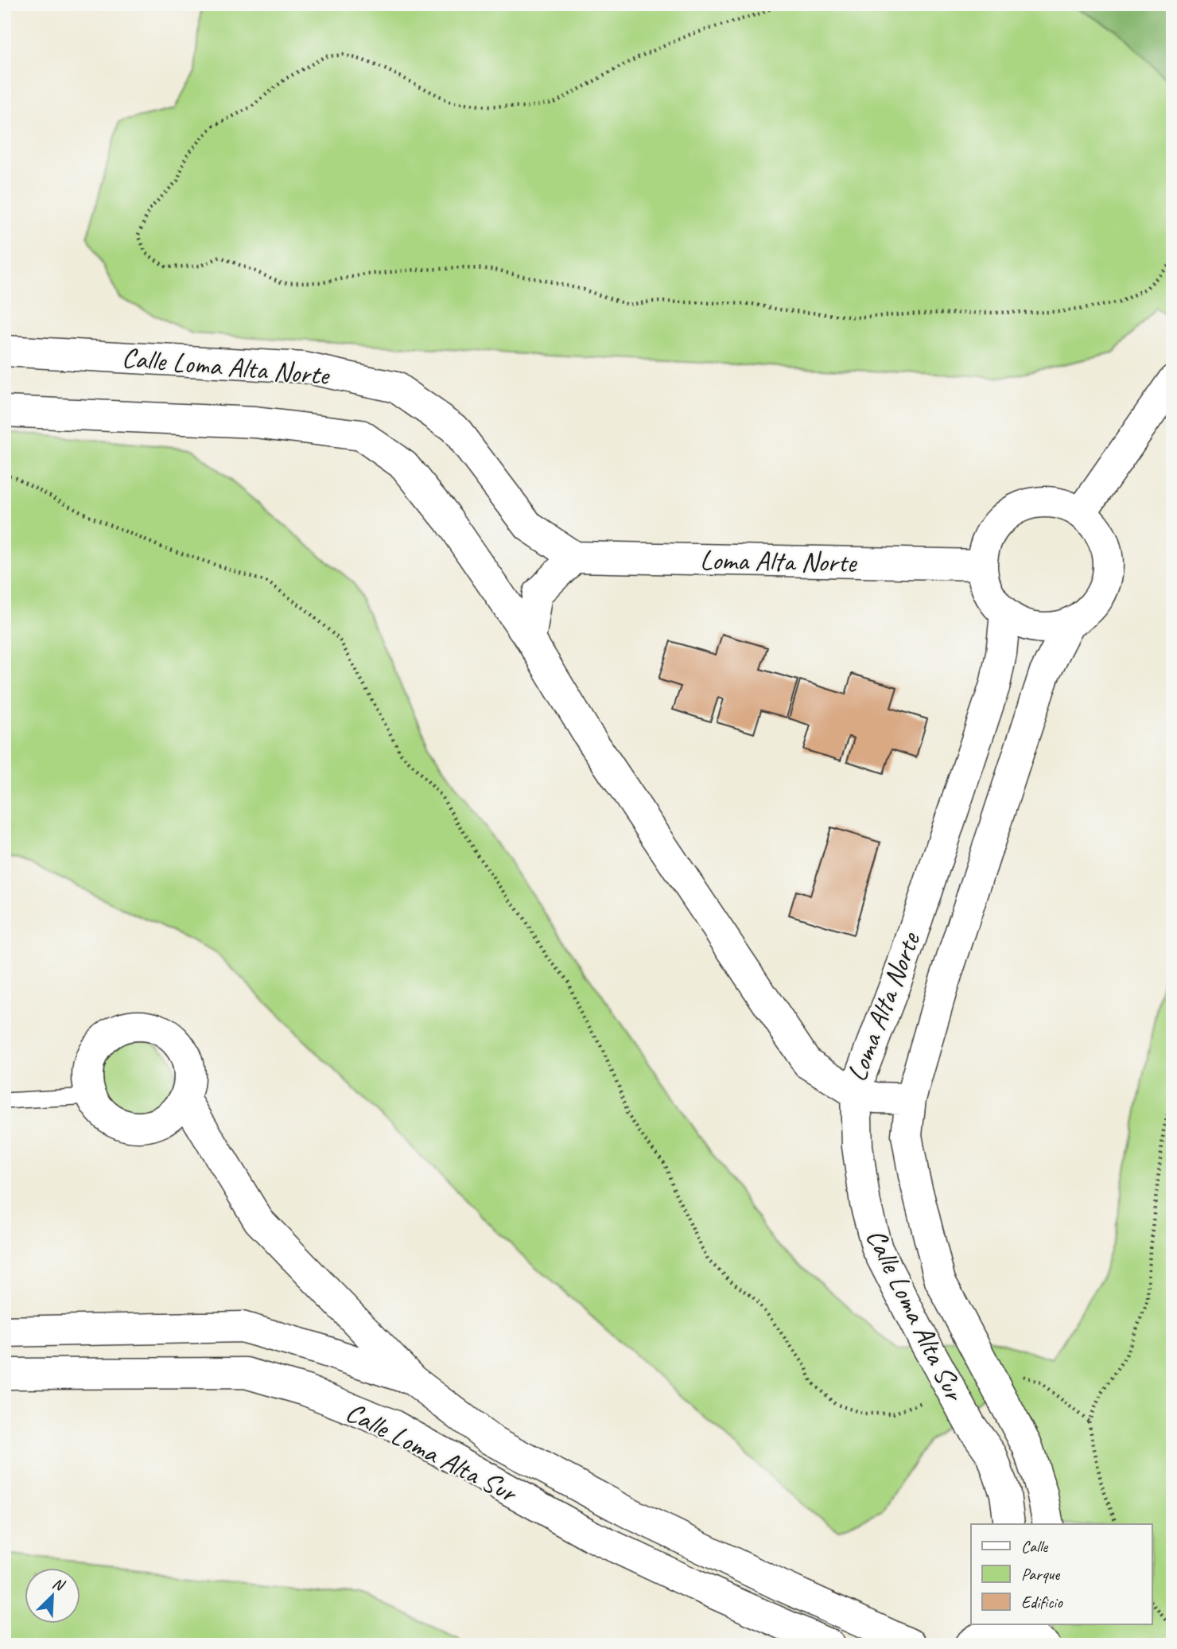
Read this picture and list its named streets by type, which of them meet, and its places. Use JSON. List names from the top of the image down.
{
  "streets": {
    "street": ["Calle Loma Alta Norte", "Loma Alta Norte", "Calle Loma Alta Sur"]
  },
  "crossings": [
    ["Calle Loma Alta Norte", "Loma Alta Norte"],
    ["Loma Alta Norte", "Calle Loma Alta Sur"]
  ],
  "legend": ["Calle", "Parque", "Edificio"],
  "north": "top right"
}
